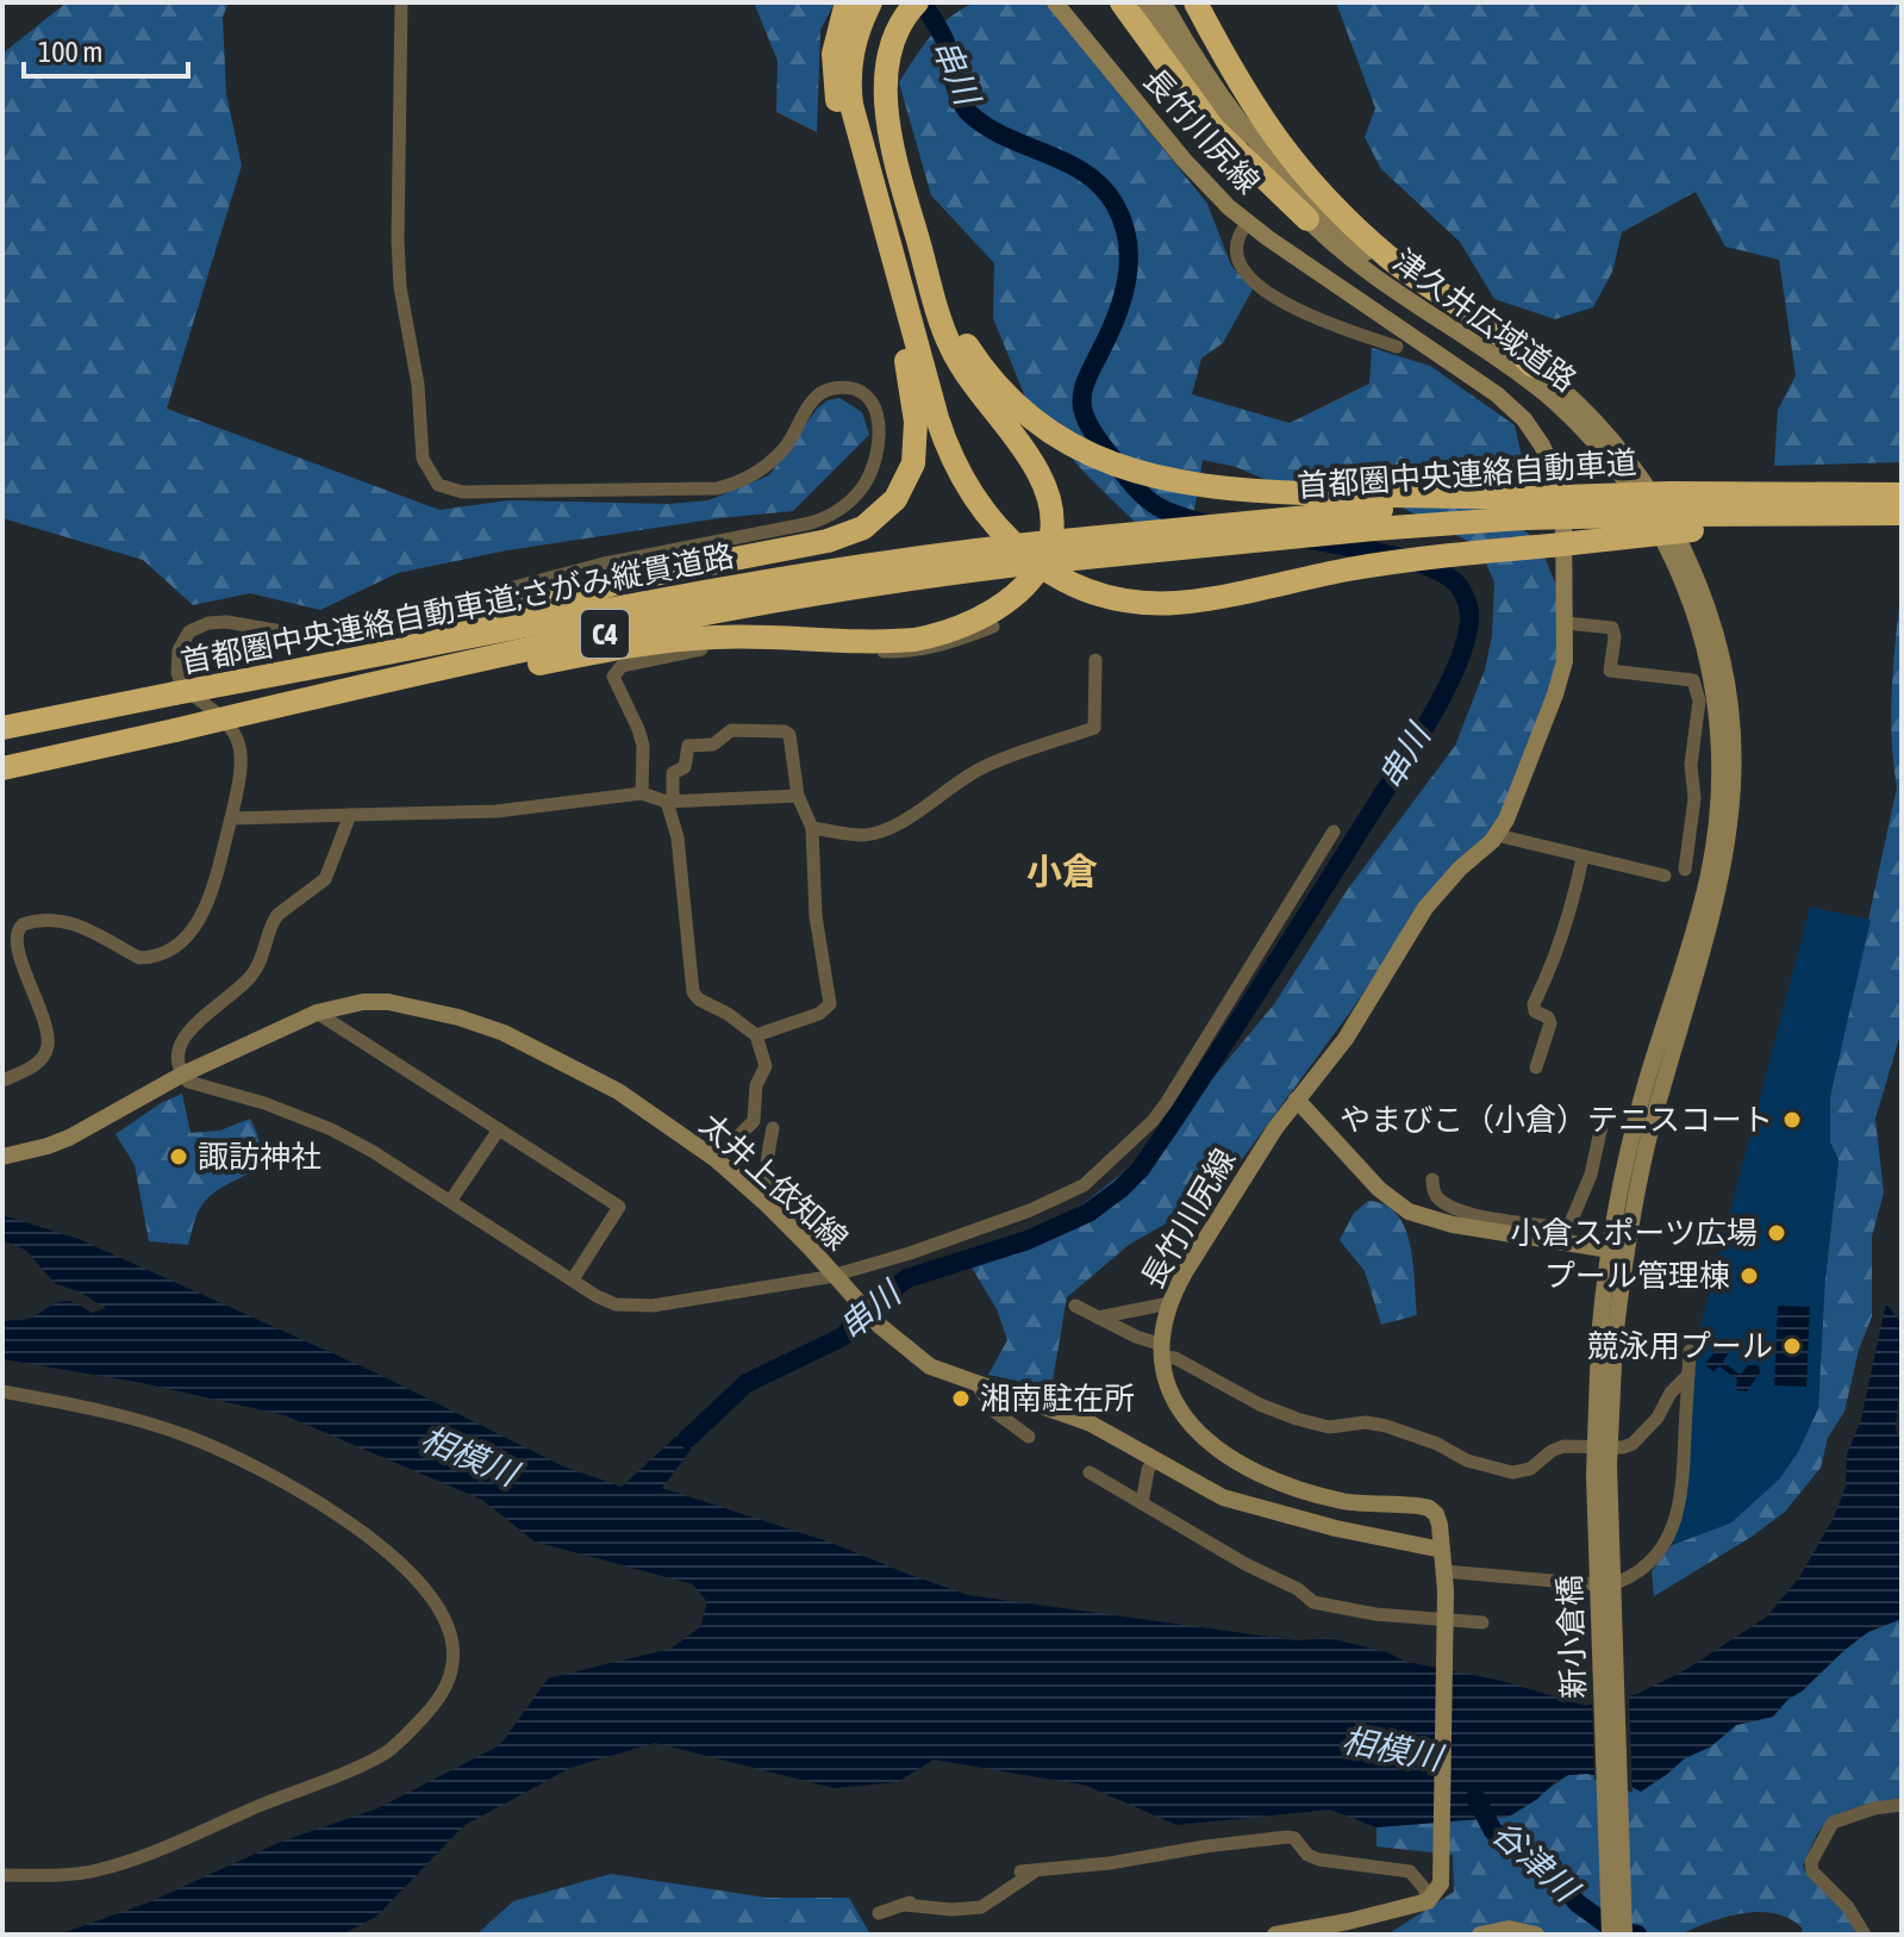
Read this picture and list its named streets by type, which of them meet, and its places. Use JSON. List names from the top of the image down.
{
  "streets": {
    "highway": ["首都圏中央連絡自動車道", "首都圏中央連絡自動車道;さがみ縦貫道路", "C4"],
    "main road": [
      "長竹川尻線",
      "津久井広域道路",
      "太井上依知線",
      "新小倉橋"
    ]
  },
  "crossings": [
    ["長竹川尻線", "太井上依知線"],
    ["津久井広域道路", "新小倉橋"],
    ["首都圏中央連絡自動車道", "首都圏中央連絡自動車道;さがみ縦貫道路"]
  ],
  "districts": ["小倉"],
  "water": ["串川", "相模川", "谷津川"],
  "places": [
    "やまびこ（小倉）テニスコート",
    "諏訪神社",
    "小倉スポーツ広場",
    "プール管理棟",
    "競泳用プール",
    "湘南駐在所"
  ],
  "scale_bar": "100 m"
}
